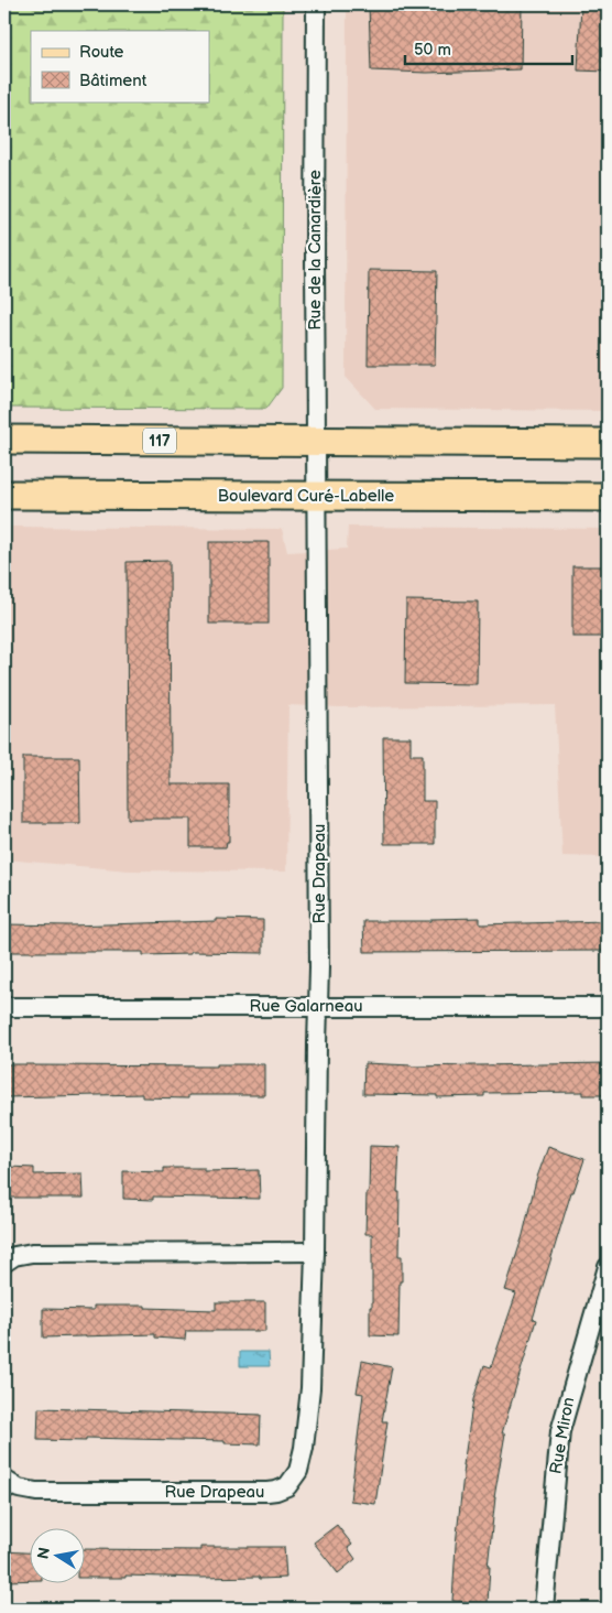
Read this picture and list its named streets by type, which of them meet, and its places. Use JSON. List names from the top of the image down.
{
  "streets": {
    "main road": ["117", "Boulevard Curé-Labelle"],
    "street": [
      "Rue de la Canardière",
      "Rue Drapeau",
      "Rue Galarneau",
      "Rue Miron"
    ]
  },
  "crossings": [
    ["Rue de la Canardière", "117"],
    ["Rue de la Canardière", "Boulevard Curé-Labelle"],
    ["Rue de la Canardière", "Rue Drapeau"],
    ["Boulevard Curé-Labelle", "Rue Drapeau"],
    ["Rue Drapeau", "Rue Galarneau"]
  ],
  "legend": ["Route", "Bâtiment"],
  "scale_bar": "50 m",
  "north": "left"
}
